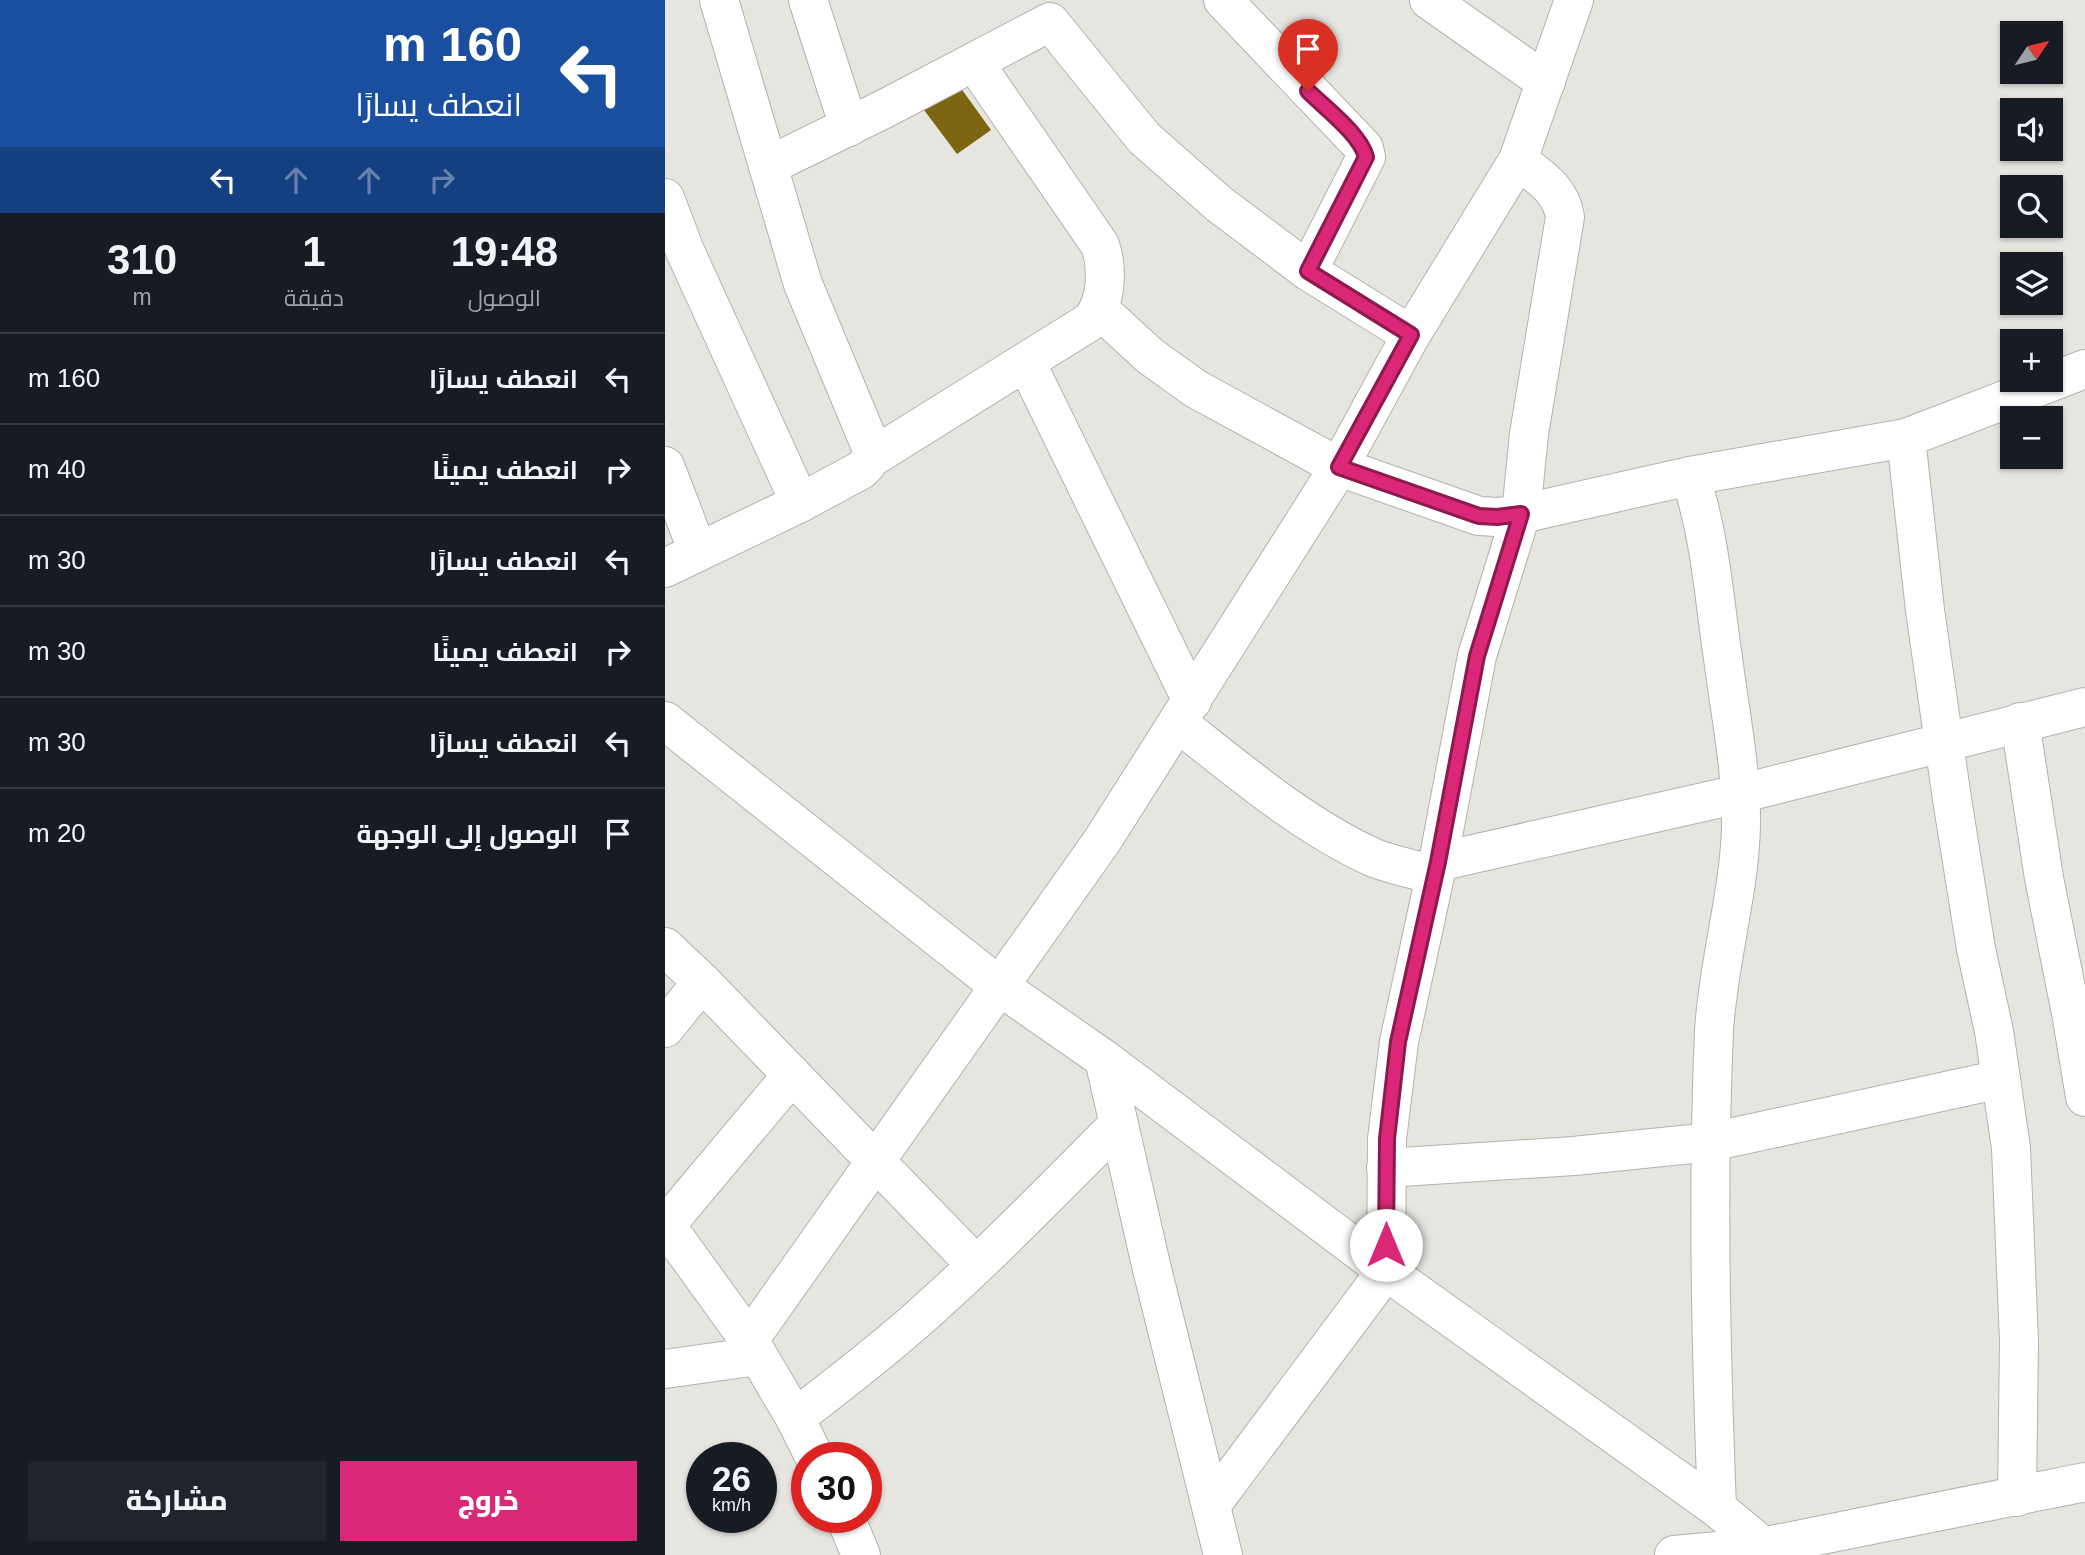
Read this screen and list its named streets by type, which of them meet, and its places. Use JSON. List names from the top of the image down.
{
  "north": "top right",
  "page": {
    "turn": ["160 m", "انعطف يسارًا"],
    "map_buttons": ["+", "−"],
    "eta": [
      "19:48",
      "الوصول",
      "1",
      "دقيقة",
      "310",
      "m"
    ],
    "list": [
      {
        "name": "انعطف يسارًا",
        "value": "160 m"
      },
      {
        "name": "انعطف يمينًا",
        "value": "40 m"
      },
      {
        "name": "انعطف يسارًا",
        "value": "30 m"
      },
      {
        "name": "انعطف يمينًا",
        "value": "30 m"
      },
      {
        "name": "انعطف يسارًا",
        "value": "30 m"
      },
      {
        "name": "الوصول إلى الوجهة",
        "value": "20 m"
      }
    ],
    "speed": "26 km/h",
    "limit": "30",
    "buttons": ["خروج", "مشاركة"]
  }
}
